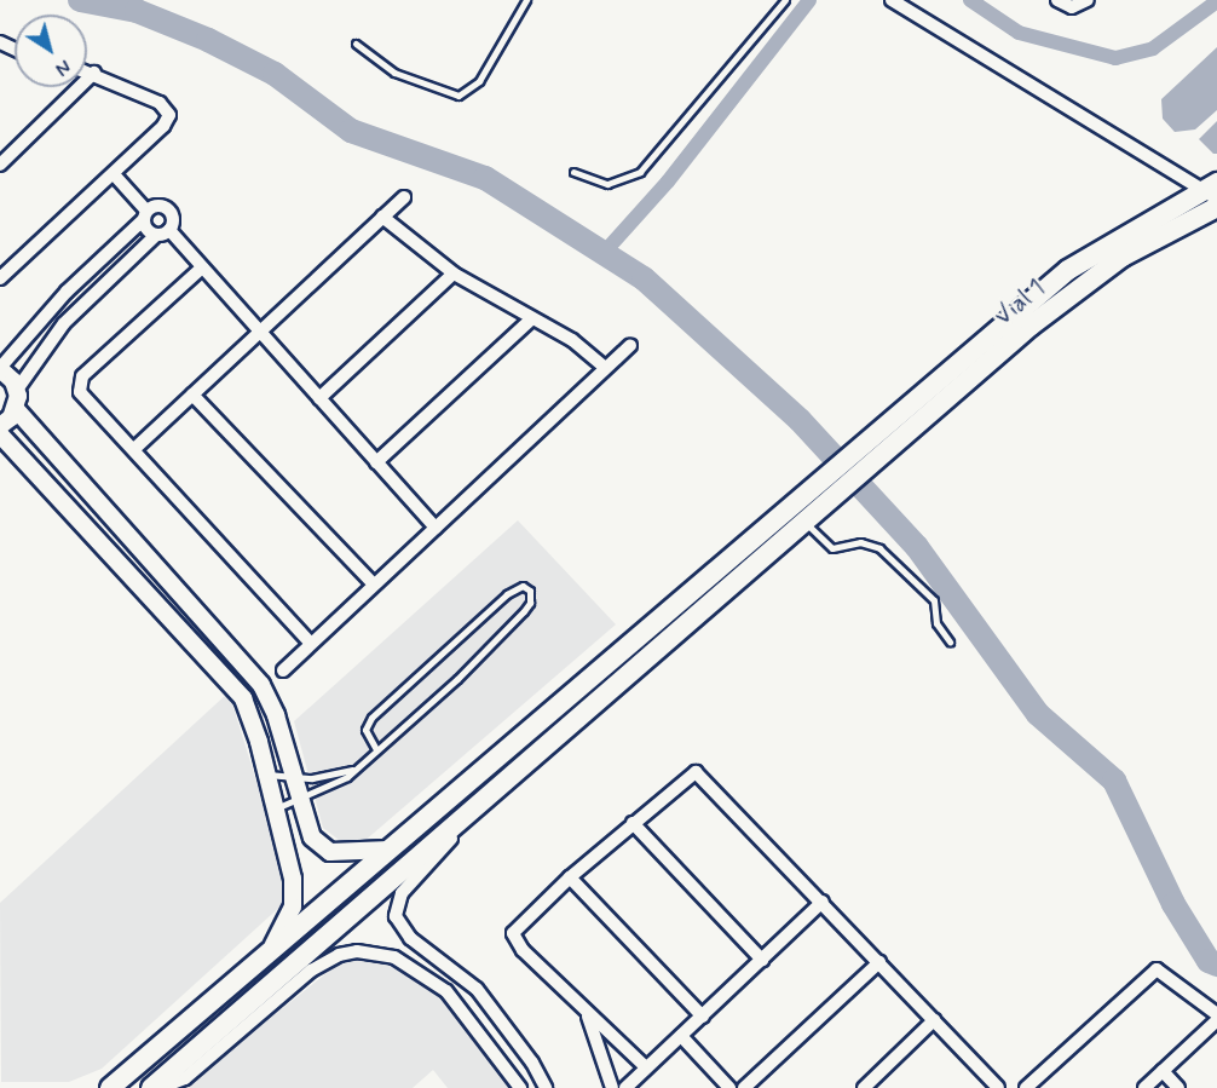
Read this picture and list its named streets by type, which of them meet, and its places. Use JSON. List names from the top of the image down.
{
  "streets": {
    "main road": ["Vial 1"]
  },
  "north": "bottom right"
}
